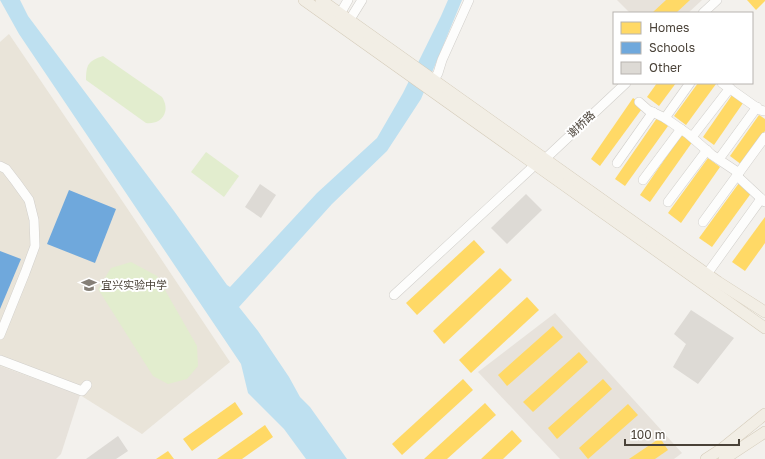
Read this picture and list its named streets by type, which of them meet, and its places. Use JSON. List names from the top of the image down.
{
  "streets": {
    "street": ["谢桥路"]
  },
  "places": {
    "school or university": ["宜兴实验中学"]
  },
  "legend": ["Homes", "Schools", "Other"],
  "scale_bar": "100 m"
}
